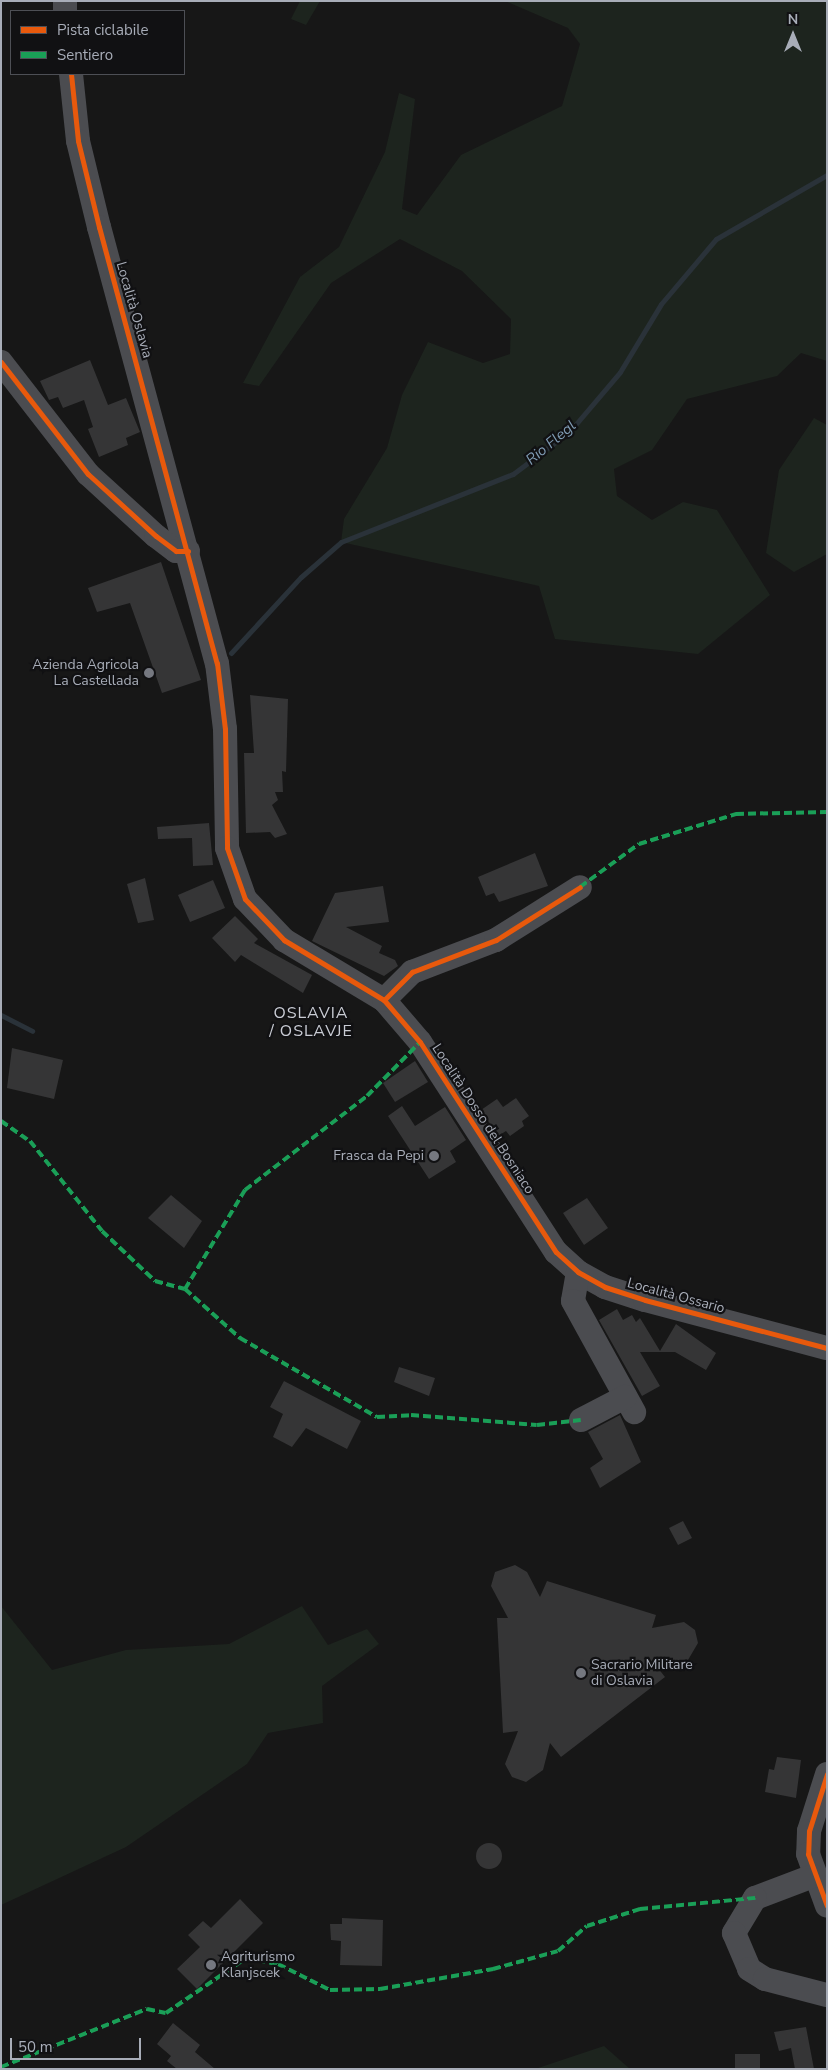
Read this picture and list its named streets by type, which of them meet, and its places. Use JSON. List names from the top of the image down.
{
  "streets": {
    "street": ["Località Oslavia", "Località Dosso del Bosniaco", "Località Ossario"]
  },
  "crossings": [
    ["Località Oslavia", "Località Dosso del Bosniaco"],
    ["Località Dosso del Bosniaco", "Località Ossario"]
  ],
  "districts": ["OSLAVIA / OSLAVJE"],
  "water": ["Rio Flegl"],
  "places": [
    "Azienda Agricola La Castellada",
    "Frasca da Pepi",
    "Sacrario Militare di Oslavia",
    "Agriturismo Klanjscek"
  ],
  "legend": ["Pista ciclabile", "Sentiero"],
  "scale_bar": "50 m",
  "north": "top"
}
